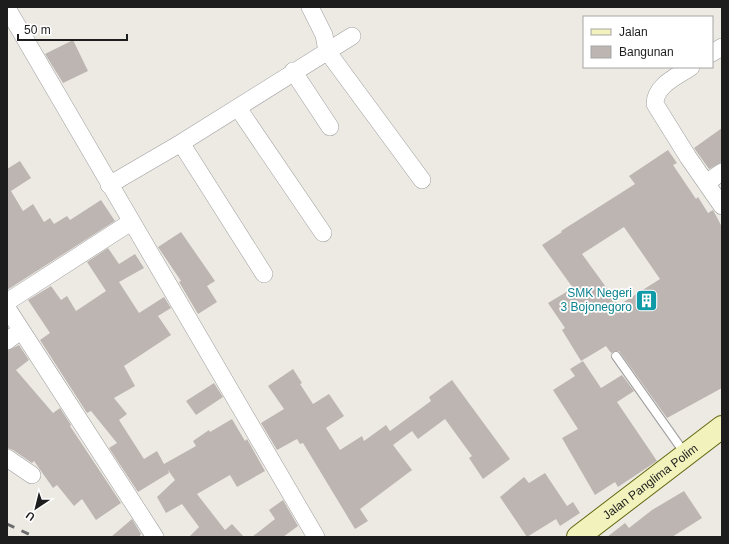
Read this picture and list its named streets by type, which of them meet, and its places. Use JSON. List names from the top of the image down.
{
  "streets": {
    "main road": ["Jalan Panglima Polim"]
  },
  "places": {
    "building": ["SMK Negeri 3 Bojonegoro"]
  },
  "legend": ["Jalan", "Bangunan"],
  "scale_bar": "50 m",
  "north": "bottom left"
}
